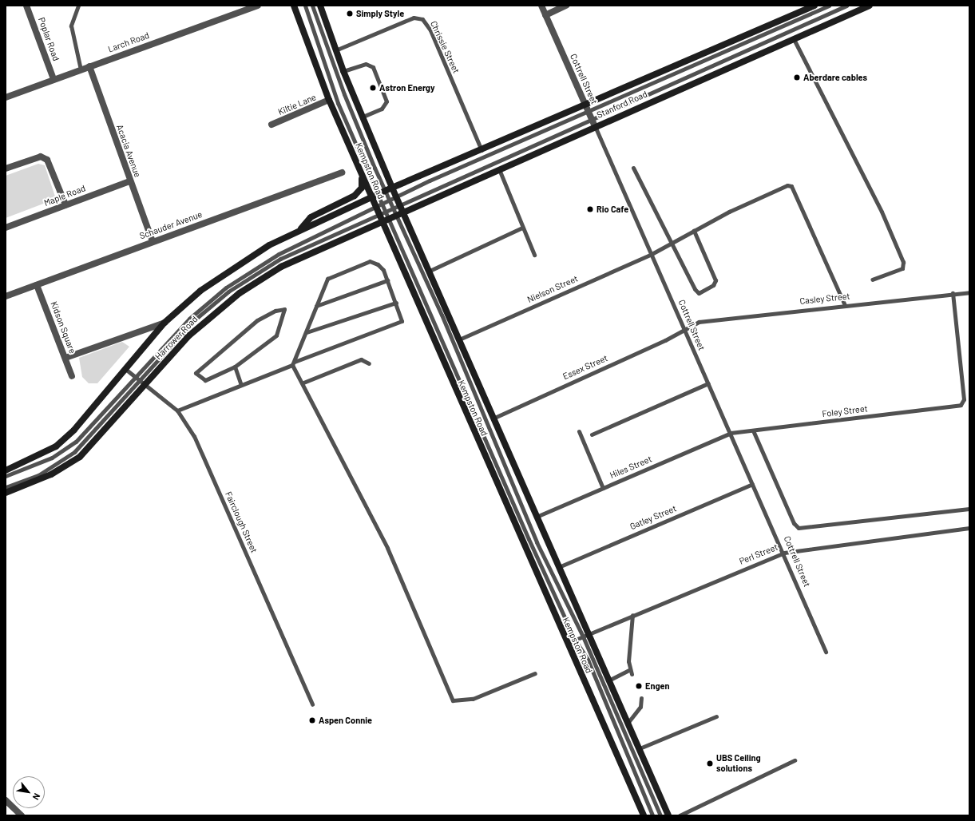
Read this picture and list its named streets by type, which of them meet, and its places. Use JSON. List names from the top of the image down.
{
  "streets": {
    "main road": ["Stanford Road", "Kempston Road", "Harrower Road"],
    "street": [
      "Poplar Road",
      "Larch Road",
      "Cottrell Street",
      "Kiltie Lane",
      "Acacia Avenue",
      "Maple Road",
      "Schauder Avenue",
      "Kidson Square"
    ],
    "lane": [
      "Chrissie Street",
      "Nielson Street",
      "Casley Street",
      "Essex Street",
      "Foley Street",
      "Hiles Street",
      "Gatley Street",
      "Fairclough Street",
      "Perl Street"
    ]
  },
  "crossings": [
    ["Poplar Road", "Larch Road"],
    ["Larch Road", "Acacia Avenue"],
    ["Chrissie Street", "Stanford Road"],
    ["Chrissie Street", "Kempston Road"],
    ["Cottrell Street", "Stanford Road"],
    ["Cottrell Street", "Nielson Street"],
    ["Cottrell Street", "Casley Street"],
    ["Cottrell Street", "Essex Street"],
    ["Cottrell Street", "Foley Street"],
    ["Cottrell Street", "Hiles Street"],
    ["Cottrell Street", "Gatley Street"],
    ["Cottrell Street", "Perl Street"],
    ["Kiltie Lane", "Kempston Road"],
    ["Stanford Road", "Kempston Road"],
    ["Stanford Road", "Harrower Road"],
    ["Acacia Avenue", "Maple Road"],
    ["Acacia Avenue", "Schauder Avenue"],
    ["Kempston Road", "Nielson Street"],
    ["Kempston Road", "Harrower Road"],
    ["Kempston Road", "Essex Street"],
    ["Kempston Road", "Hiles Street"],
    ["Kempston Road", "Gatley Street"],
    ["Kempston Road", "Perl Street"],
    ["Schauder Avenue", "Kidson Square"],
    ["Nielson Street", "Casley Street"],
    ["Casley Street", "Essex Street"],
    ["Casley Street", "Foley Street"],
    ["Harrower Road", "Fairclough Street"],
    ["Foley Street", "Hiles Street"]
  ],
  "places": [
    "Simply Style",
    "Aberdare cables",
    "Astron Energy",
    "Rio Cafe",
    "Engen",
    "Aspen Connie",
    "UBS Ceiling solutions"
  ],
  "north": "bottom right"
}
